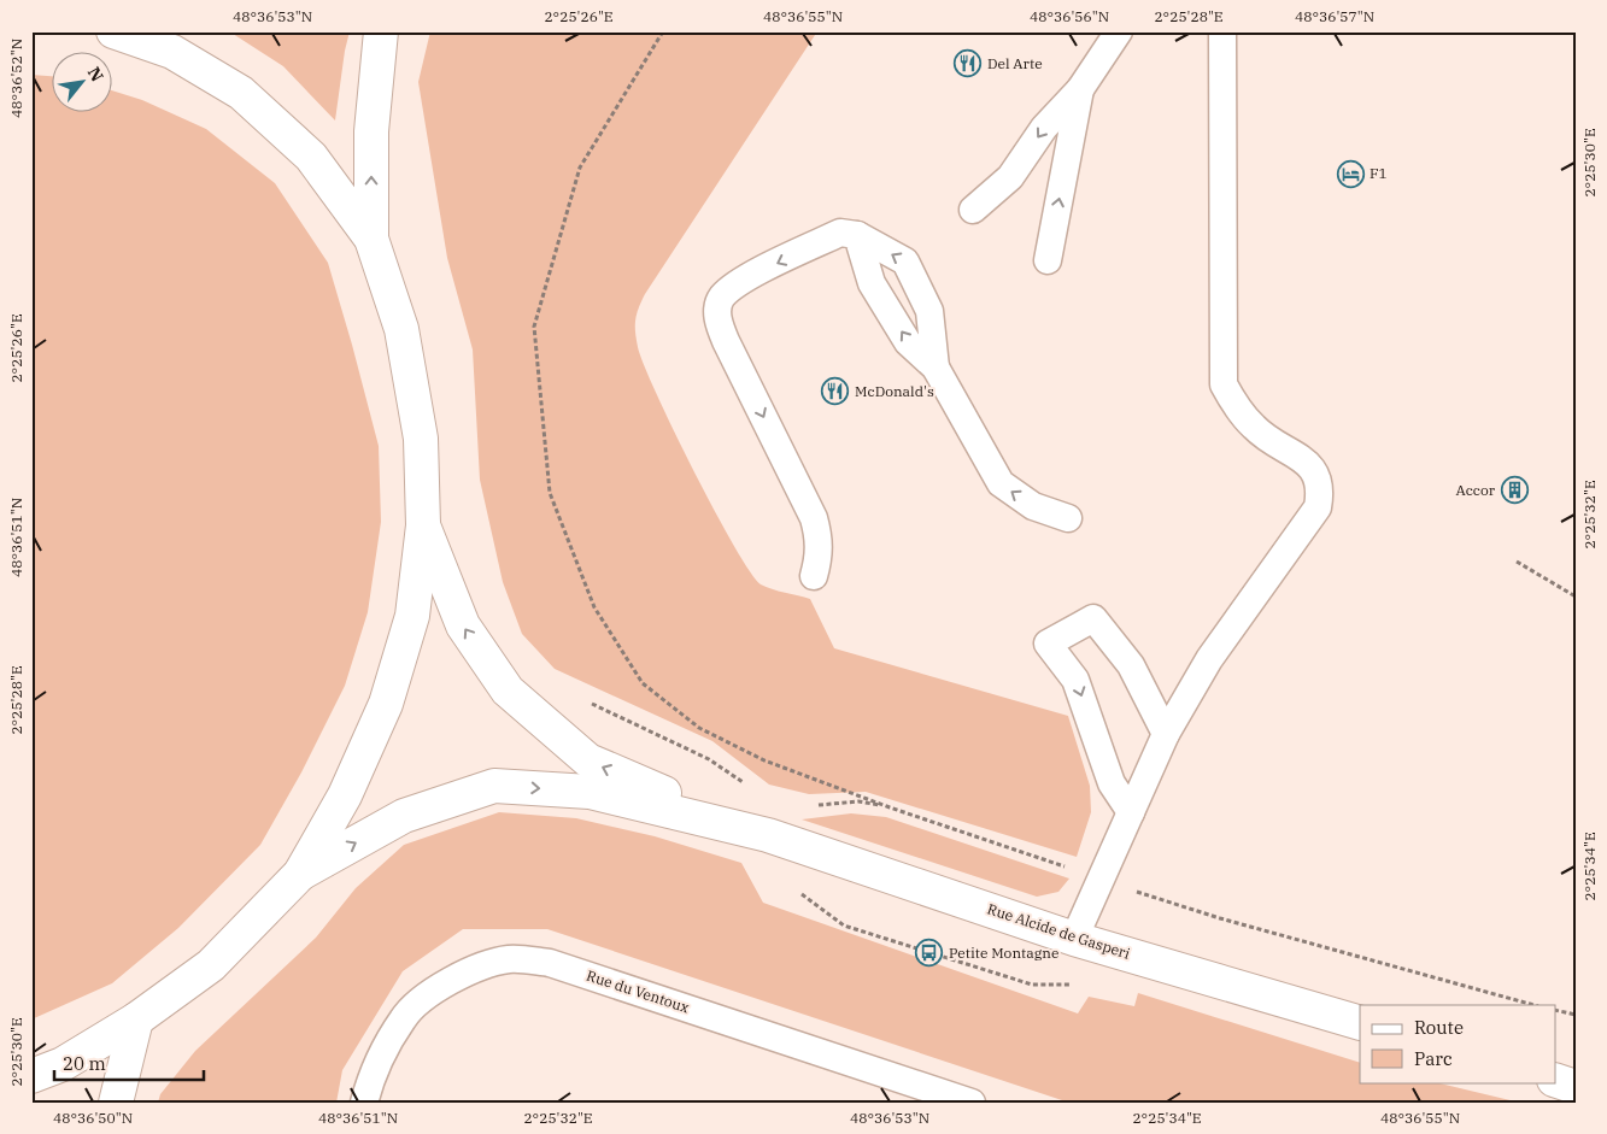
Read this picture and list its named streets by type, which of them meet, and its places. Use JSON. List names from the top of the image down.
{
  "streets": {
    "main road": ["Rue Alcide de Gasperi"],
    "lane": ["Rue du Ventoux"]
  },
  "places": {
    "restaurant": ["Del Arte", "McDonald's"],
    "hotel": ["F1"],
    "building": ["Accor"],
    "bus stop": ["Petite Montagne"]
  },
  "legend": ["Route", "Parc"],
  "scale_bar": "20 m",
  "north": "top right",
  "coordinates": [
    "48°36'53\"N",
    "2°25'26\"E",
    "48°36'55\"N",
    "48°36'56\"N",
    "2°25'28\"E",
    "48°36'57\"N",
    "48°36'52\"N",
    "2°25'30\"E",
    "2°25'32\"E",
    "48°36'51\"N",
    "2°25'34\"E",
    "48°36'50\"N"
  ]
}
